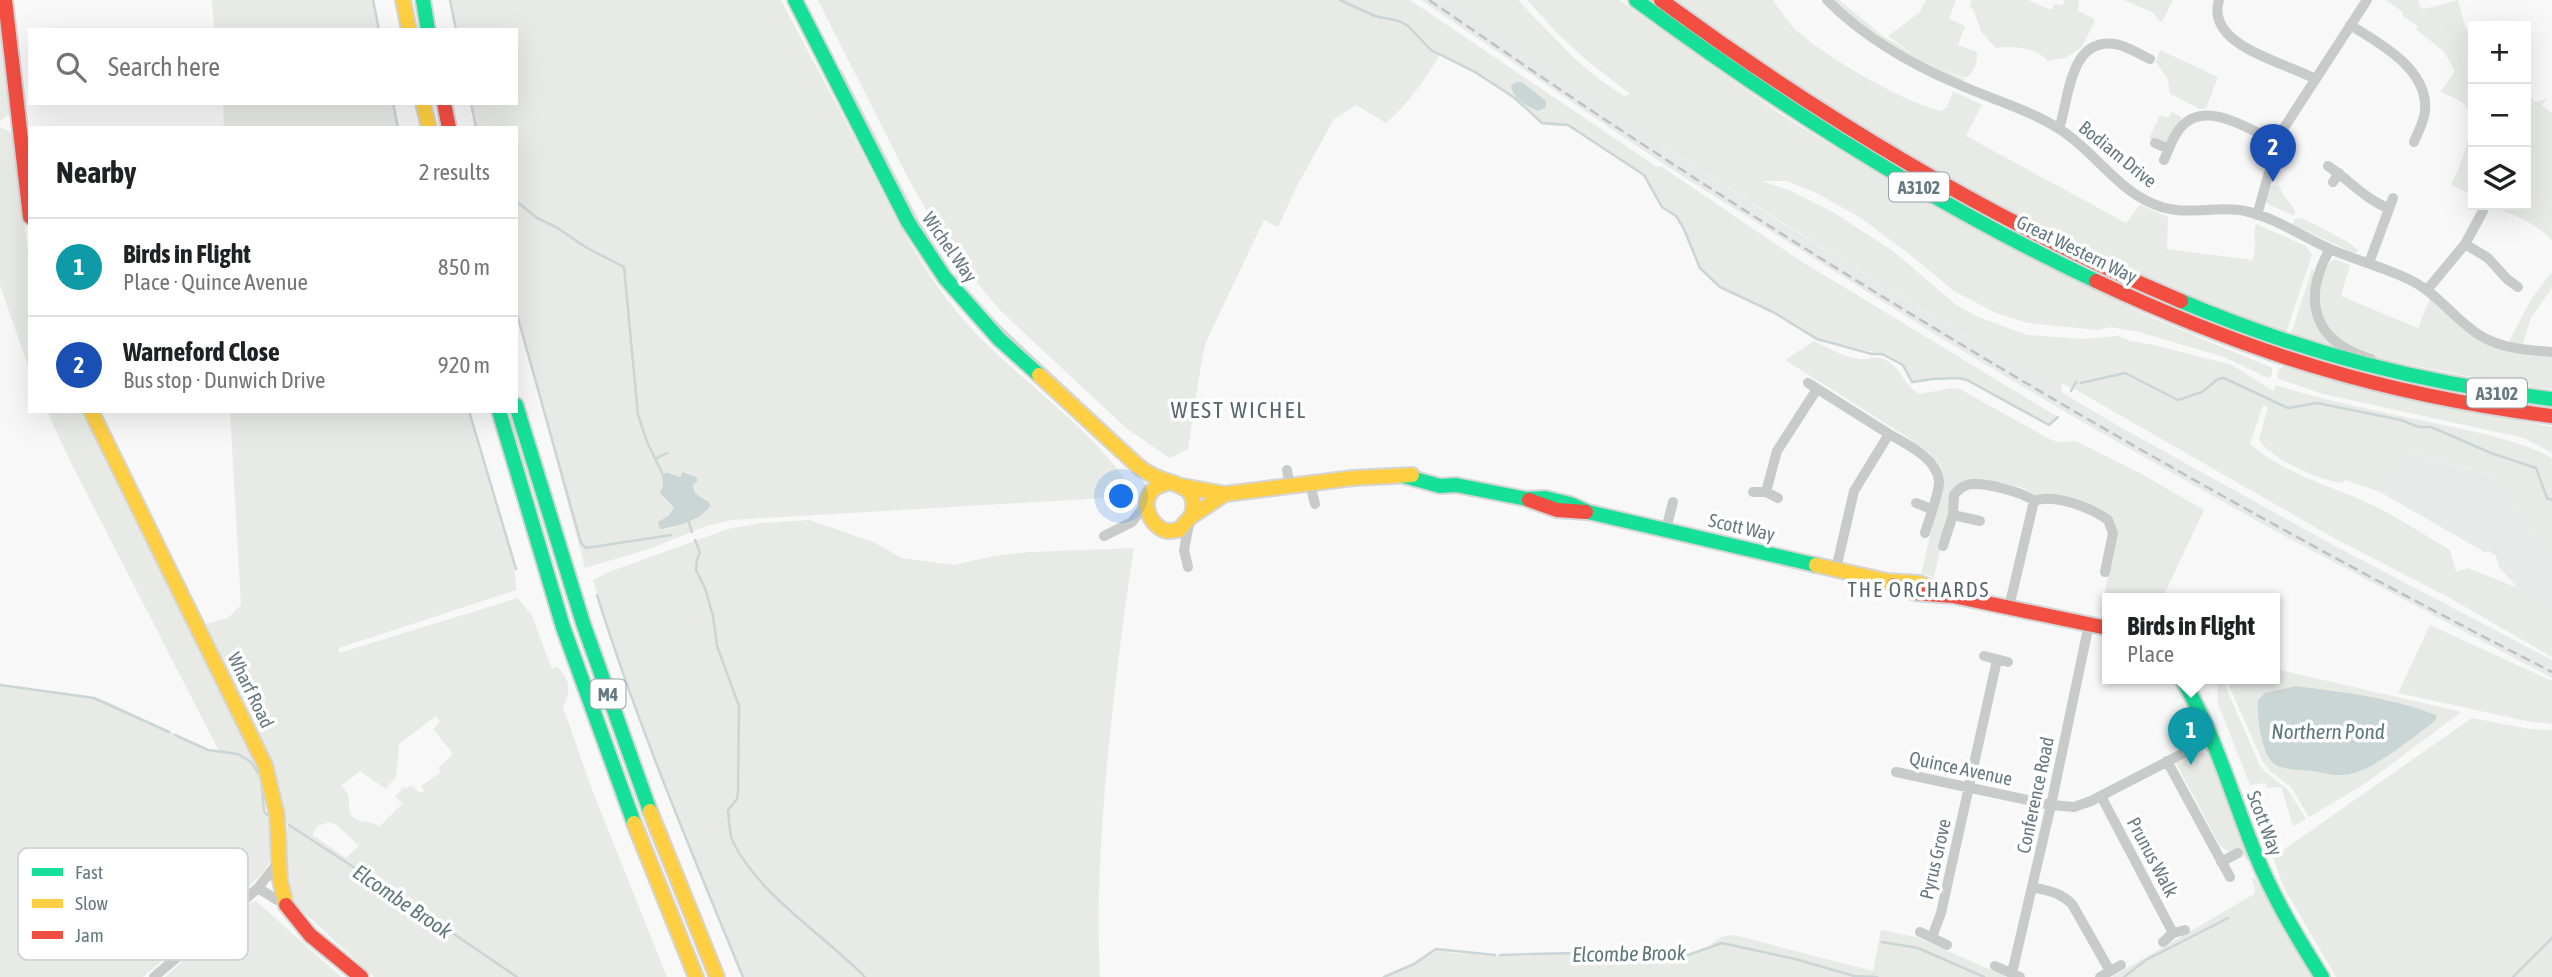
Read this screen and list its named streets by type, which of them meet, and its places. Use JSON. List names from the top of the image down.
{
  "streets": {
    "main road": [
      "A3102",
      "Wichel Way",
      "Great Western Way",
      "Scott Way",
      "Wharf Road",
      "M4"
    ],
    "street": [
      "Bodiam Drive",
      "Quince Avenue",
      "Conference Road",
      "Prunus Walk",
      "Pyrus Grove"
    ]
  },
  "crossings": [
    ["Wichel Way", "Scott Way"],
    ["Scott Way", "Quince Avenue"],
    ["Scott Way", "Conference Road"],
    ["Quince Avenue", "Conference Road"],
    ["Quince Avenue", "Prunus Walk"],
    ["Quince Avenue", "Pyrus Grove"]
  ],
  "districts": ["WEST WICHEL", "THE ORCHARDS"],
  "water": ["Northern Pond", "Elcombe Brook"],
  "legend": ["Fast", "Slow", "Jam"],
  "page": {
    "map_buttons": ["+", "−"],
    "search": "Search here",
    "pins": ["2", "1"],
    "heading": ["Nearby", "2 results"],
    "list": [
      {
        "mark": "1",
        "name": "Birds in Flight",
        "note": "Place · Quince Avenue",
        "value": "850 m"
      },
      {
        "mark": "2",
        "name": "Warneford Close",
        "note": "Bus stop · Dunwich Drive",
        "value": "920 m"
      }
    ],
    "popup": ["Birds in Flight", "Place"]
  }
}
